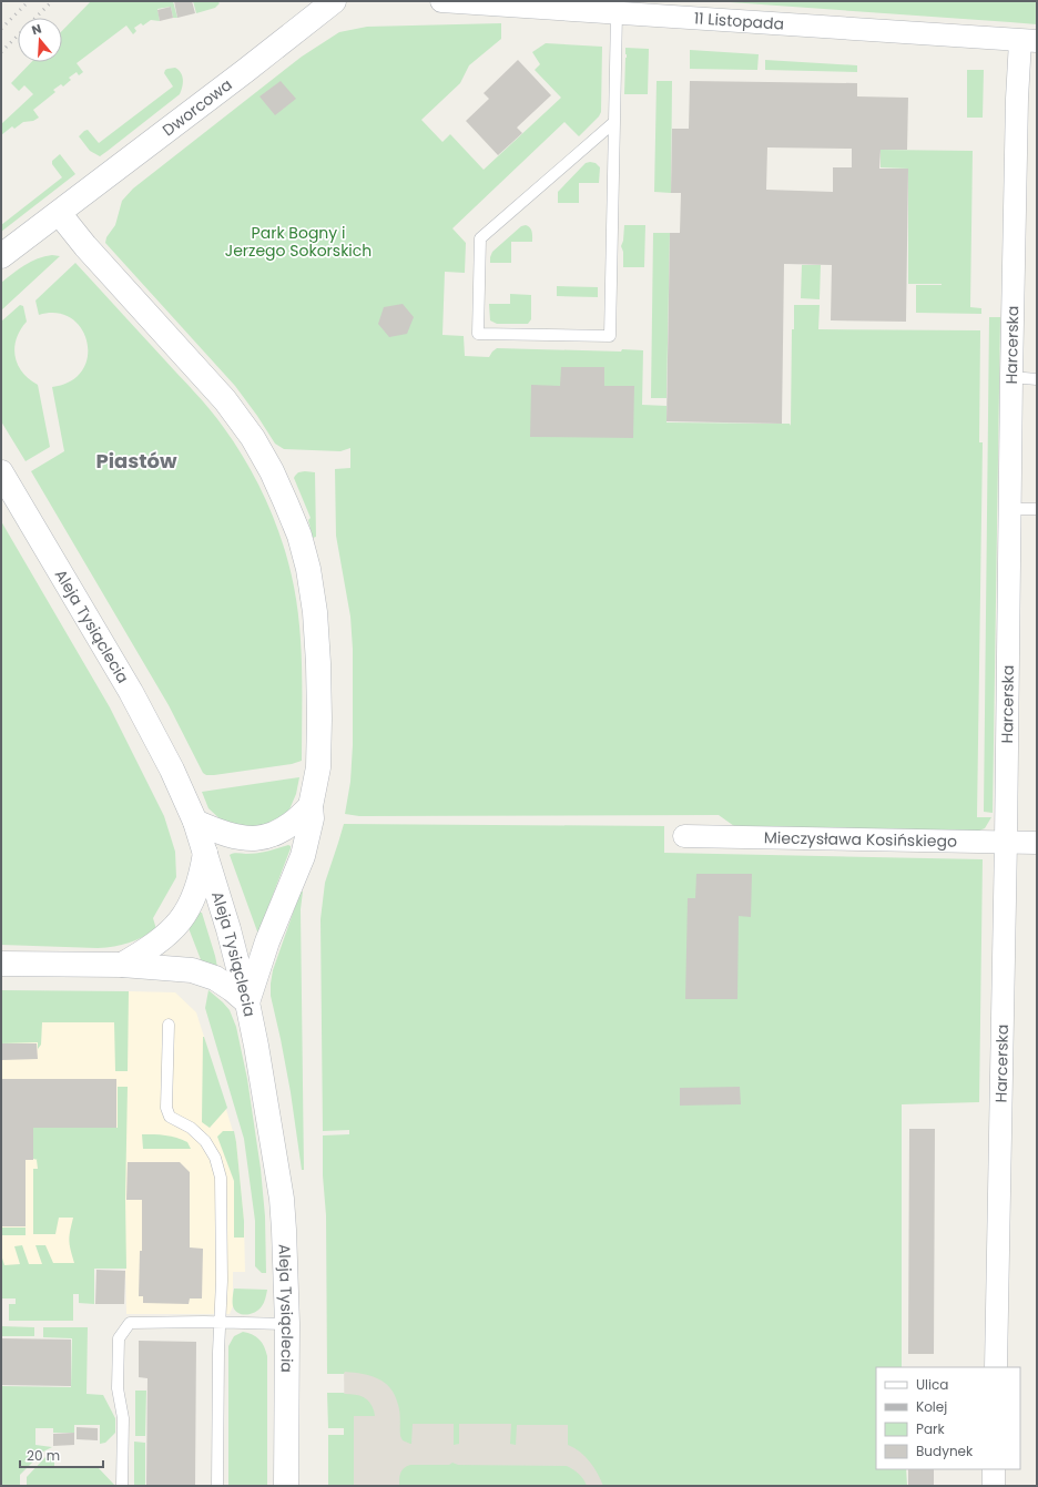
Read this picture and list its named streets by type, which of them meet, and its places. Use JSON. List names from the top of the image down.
{
  "streets": {
    "street": [
      "11 Listopada",
      "Dworcowa",
      "Harcerska",
      "Aleja Tysiąclecia",
      "Mieczysława Kosińskiego"
    ]
  },
  "crossings": [
    ["11 Listopada", "Harcerska"],
    ["Harcerska", "Mieczysława Kosińskiego"]
  ],
  "districts": ["Piastów"],
  "parks": ["Park Bogny i Jerzego Sokorskich"],
  "legend": [
    "Ulica",
    "Kolej",
    "Park",
    "Budynek"
  ],
  "scale_bar": "20 m",
  "north": "top"
}
